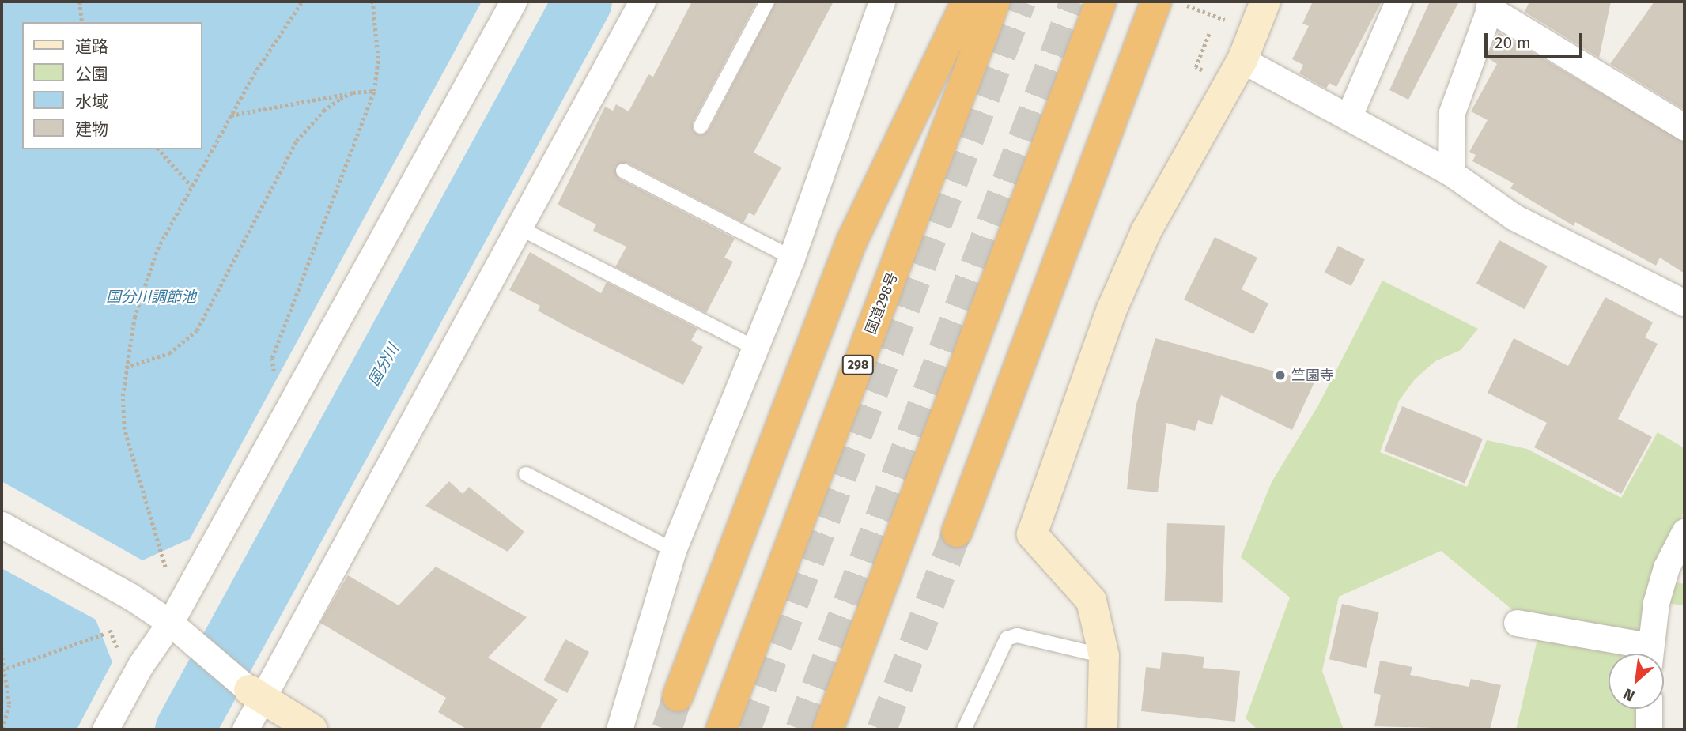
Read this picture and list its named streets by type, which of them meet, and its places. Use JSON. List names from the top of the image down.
{
  "streets": {
    "highway": ["国道298号", "298"]
  },
  "water": ["国分川調節池", "国分川"],
  "places": ["竺園寺"],
  "legend": [
    "道路",
    "公園",
    "水域",
    "建物"
  ],
  "scale_bar": "20 m",
  "north": "bottom left"
}
